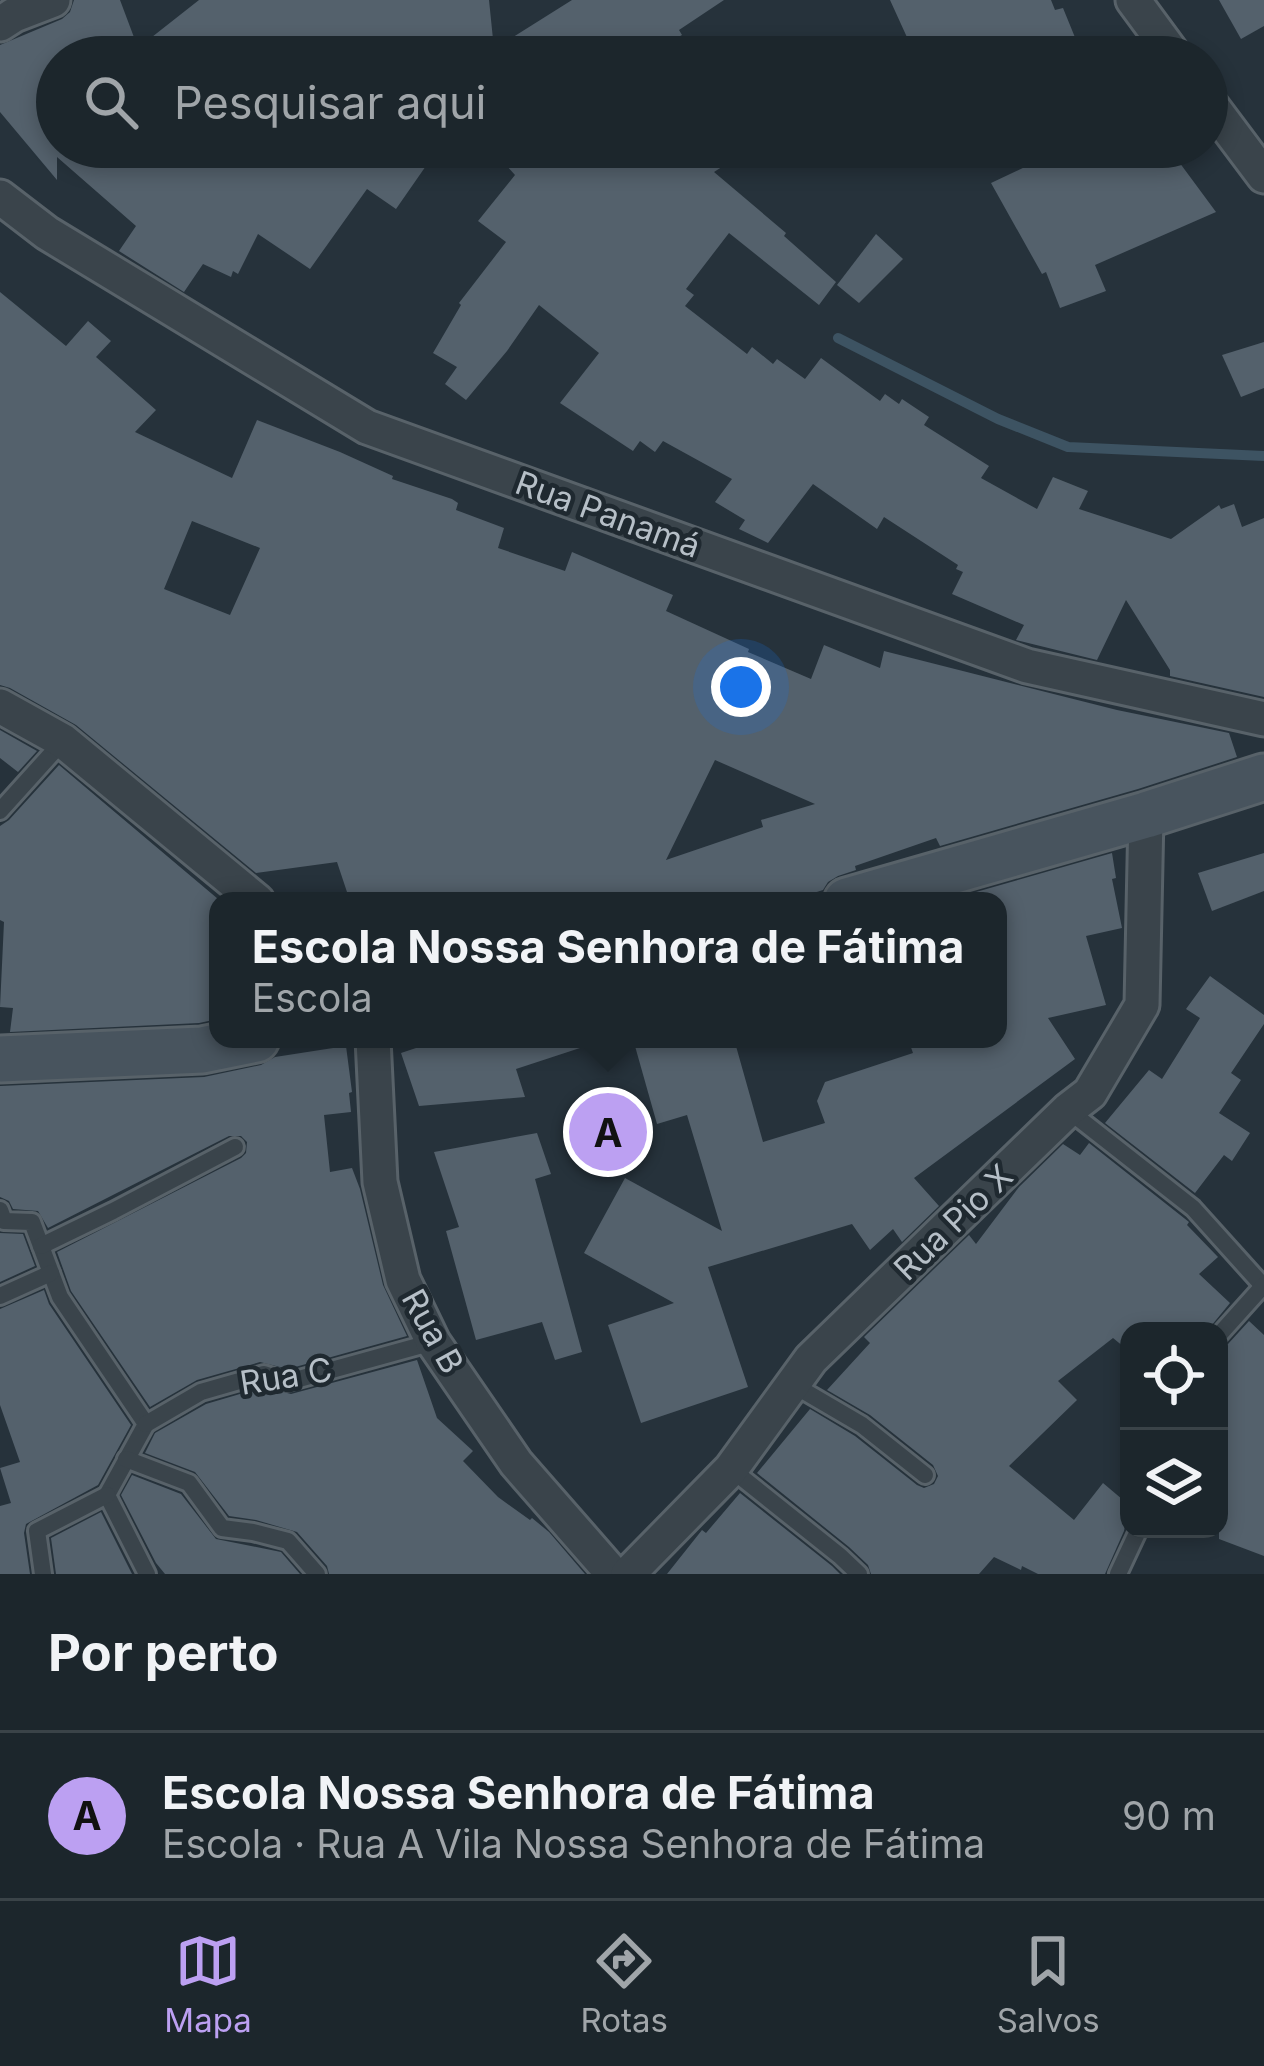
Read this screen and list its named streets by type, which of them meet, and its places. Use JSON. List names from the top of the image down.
{
  "streets": {
    "street": ["Rua Panamá", "Rua Pio X", "Rua B"],
    "lane": ["Rua C"]
  },
  "crossings": [
    ["Rua B", "Rua C"]
  ],
  "page": {
    "search": "Pesquisar aqui",
    "popup": ["Escola Nossa Senhora de Fátima", "Escola"],
    "pins": "A",
    "heading": "Por perto",
    "list": [
      {
        "mark": "A",
        "name": "Escola Nossa Senhora de Fátima",
        "note": "Escola · Rua A Vila Nossa Senhora de Fátima",
        "value": "90 m"
      }
    ],
    "nav": ["Mapa", "Rotas", "Salvos"]
  }
}
